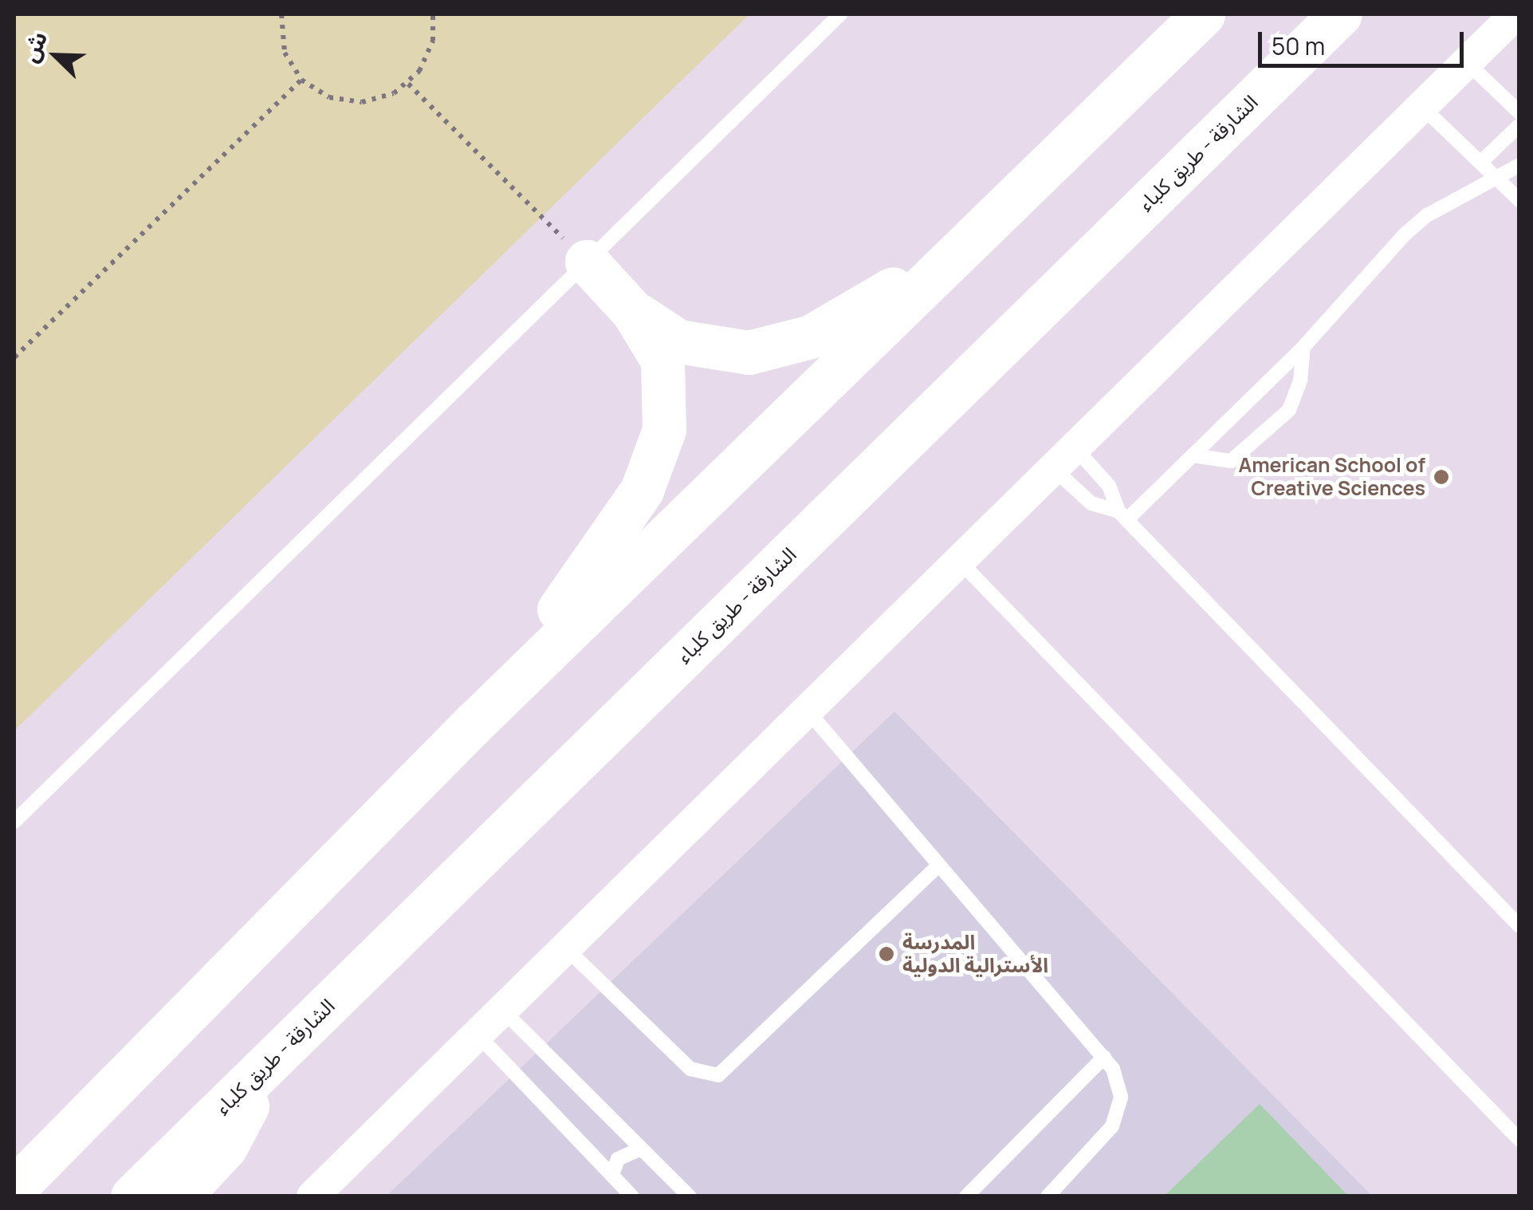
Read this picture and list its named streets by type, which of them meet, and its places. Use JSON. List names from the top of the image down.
{
  "streets": {
    "highway": ["الشارقة - طريق كلباء"]
  },
  "places": ["American School of Creative Sciences", "المدرسة الأسترالية الدولية"],
  "scale_bar": "50 m",
  "north": "top left"
}
